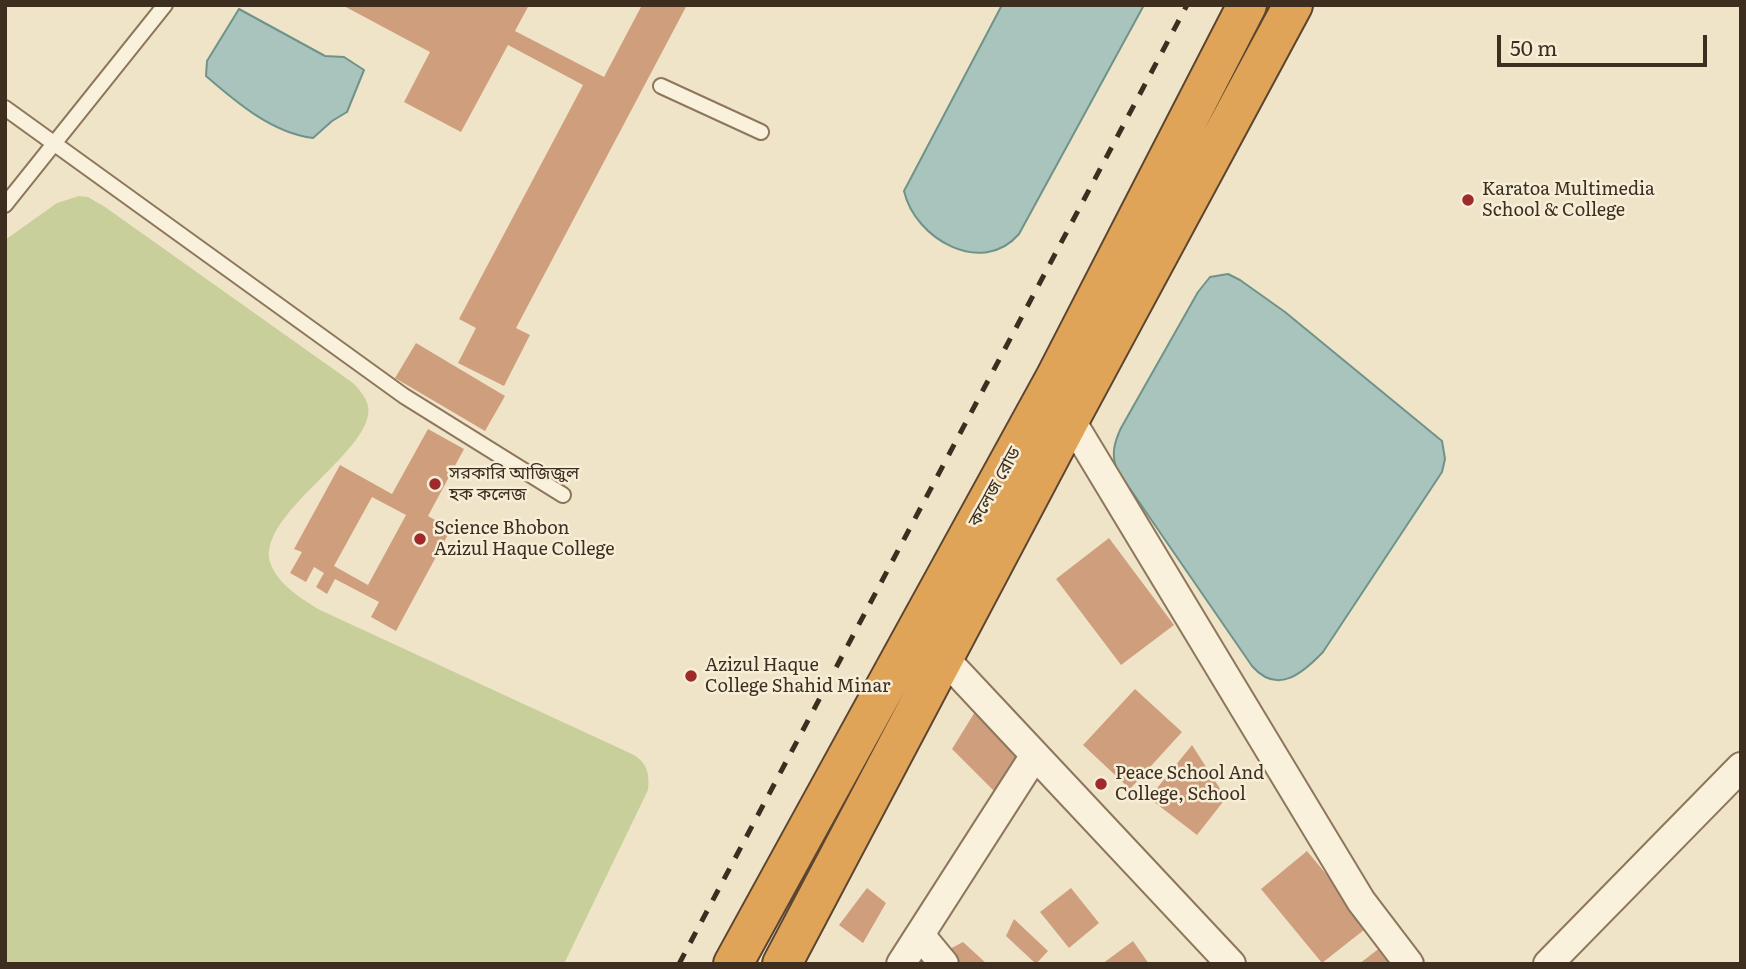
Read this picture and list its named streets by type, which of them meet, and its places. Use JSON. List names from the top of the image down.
{
  "streets": {
    "highway": ["কলেজ রোড"]
  },
  "places": [
    "Karatoa Multimedia School & College",
    "সরকারি আজিজুল হক কলেজ",
    "Science Bhobon Azizul Haque College",
    "Azizul Haque College Shahid Minar",
    "Peace School And College, School"
  ],
  "scale_bar": "50 m"
}
